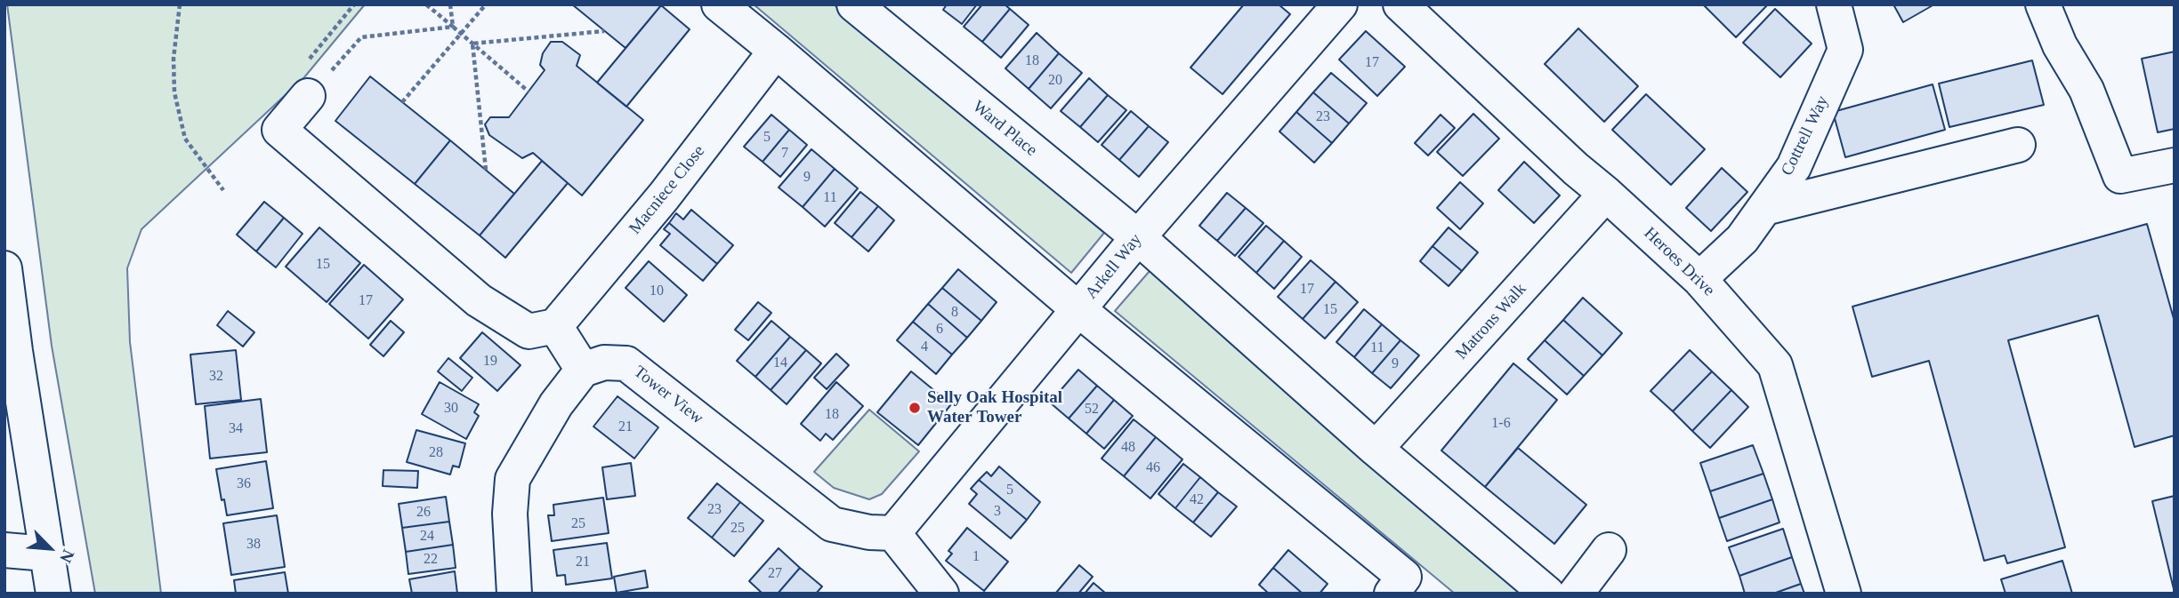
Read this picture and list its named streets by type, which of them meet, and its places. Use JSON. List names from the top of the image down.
{
  "streets": {
    "street": [
      "Ward Place",
      "Cottrell Way",
      "Macniece Close",
      "Heroes Drive",
      "Arkell Way",
      "Matrons Walk",
      "Tower View"
    ]
  },
  "crossings": [
    ["Ward Place", "Arkell Way"],
    ["Cottrell Way", "Heroes Drive"],
    ["Heroes Drive", "Matrons Walk"],
    ["Arkell Way", "Tower View"]
  ],
  "places": ["Selly Oak Hospital Water Tower"],
  "house_numbers": [
    "18",
    "17",
    "20",
    "23",
    "5",
    "7",
    "9",
    "11",
    "15",
    "17",
    "10",
    "17",
    "15",
    "8",
    "6",
    "4",
    "11",
    "19",
    "14",
    "9",
    "32",
    "30",
    "52",
    "18",
    "1-6",
    "21",
    "34",
    "48",
    "28",
    "46",
    "36",
    "5",
    "42",
    "23",
    "3",
    "26",
    "25",
    "25",
    "24",
    "38",
    "1",
    "22",
    "21",
    "27"
  ],
  "north": "bottom right"
}
